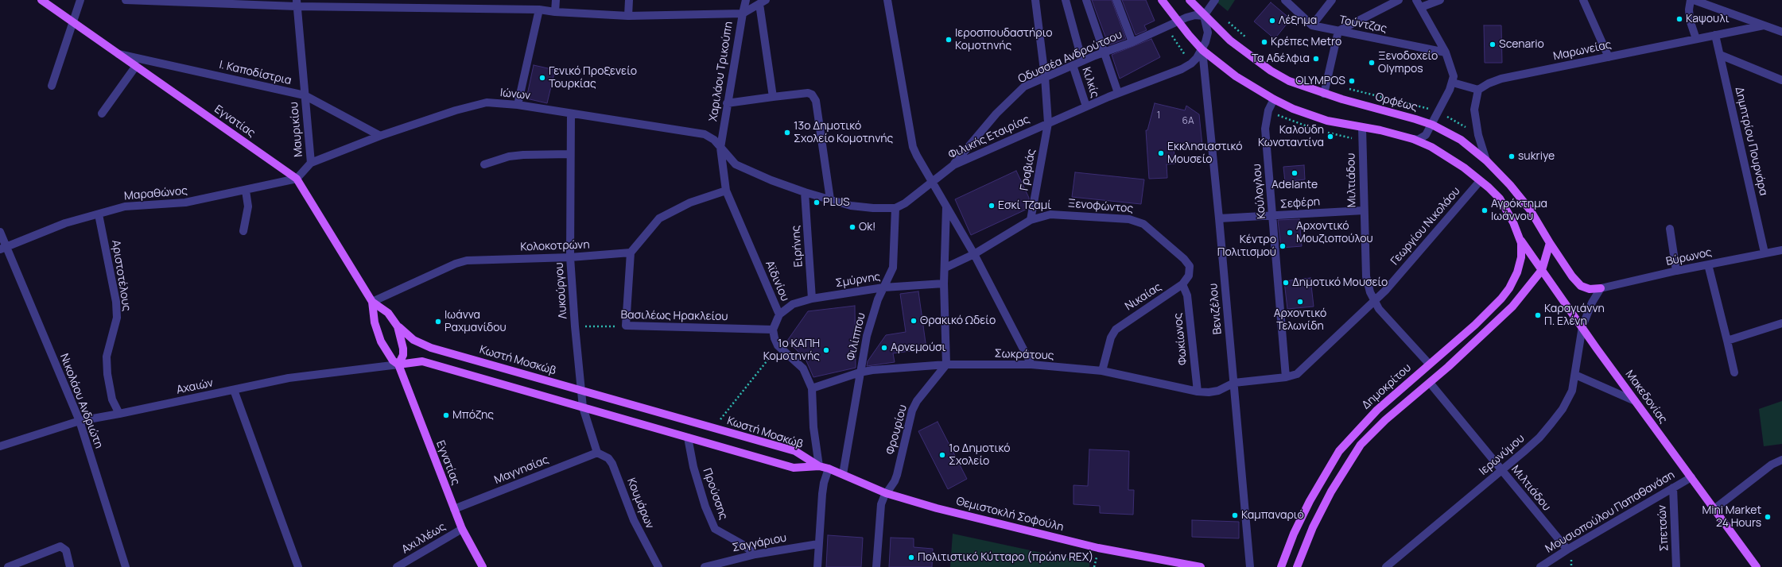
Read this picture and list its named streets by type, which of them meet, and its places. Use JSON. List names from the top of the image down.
{
  "streets": {
    "main road": [
      "Ορφέως",
      "Εγνατίας",
      "Κωστή Μοσκώβ",
      "Δημοκρίτου",
      "Μακεδονίας",
      "Θεμιστοκλή Σοφούλη"
    ],
    "street": [
      "Τούντζας",
      "Μαρωνείας",
      "Οδυσσέα Ανδρούτσου",
      "Χαριλάου Τρικούπη",
      "Ι. Καποδίστρια",
      "Κιλκίς",
      "Ιώνων",
      "Μαυρικίου",
      "Φιλικής Εταιρίας",
      "Δημητρίου Πουρνάρα",
      "Γραβιάς",
      "Μιλτιάδου",
      "Κούλογλου",
      "Μαραθώνος",
      "Σεφέρη",
      "Ξενοφώντος",
      "Γεωργίου Νικολάου",
      "Κολοκοτρώνη",
      "Ειρήνης",
      "Βύρωνος",
      "Αριστοτέλους",
      "Σμύρνης",
      "Αϊδινίου",
      "Λυκούργου",
      "Νικαίας",
      "Βενιζέλου",
      "Βασιλέως Ηρακλείου",
      "Φιλίππου",
      "Φωκίωνος",
      "Σωκράτους",
      "Αχαιών",
      "Νικολάου Ανδριώτη",
      "Φρουρίου",
      "Ιερωνύμου",
      "Μαγνησίας",
      "Προύσσης",
      "Κουμάρων",
      "Μουσιοπούλου Παπαθανάση",
      "Σπετσών",
      "Αχιλλέως",
      "Σαγγάριου"
    ]
  },
  "crossings": [
    ["Μαρωνείας", "Δημητρίου Πουρνάρα"],
    ["Οδυσσέα Ανδρούτσου", "Κιλκίς"],
    ["Οδυσσέα Ανδρούτσου", "Ορφέως"],
    ["Οδυσσέα Ανδρούτσου", "Φιλικής Εταιρίας"],
    ["Χαριλάου Τρικούπη", "Ιώνων"],
    ["Χαριλάου Τρικούπη", "Αϊδινίου"],
    ["Ι. Καποδίστρια", "Ιώνων"],
    ["Ι. Καποδίστρια", "Εγνατίας"],
    ["Ι. Καποδίστρια", "Μαυρικίου"],
    ["Κιλκίς", "Φιλικής Εταιρίας"],
    ["Ιώνων", "Μαυρικίου"],
    ["Ιώνων", "Λυκούργου"],
    ["Ορφέως", "Φιλικής Εταιρίας"],
    ["Ορφέως", "Βύρωνος"],
    ["Ορφέως", "Ιερωνύμου"],
    ["Εγνατίας", "Μαραθώνος"],
    ["Εγνατίας", "Κολοκοτρώνη"],
    ["Εγνατίας", "Κωστή Μοσκώβ"],
    ["Εγνατίας", "Αχαιών"],
    ["Εγνατίας", "Μαγνησίας"],
    ["Εγνατίας", "Αχιλλέως"],
    ["Φιλικής Εταιρίας", "Γραβιάς"],
    ["Φιλικής Εταιρίας", "Βενιζέλου"],
    ["Φιλικής Εταιρίας", "Φιλίππου"],
    ["Δημητρίου Πουρνάρα", "Βύρωνος"],
    ["Γραβιάς", "Ξενοφώντος"],
    ["Μιλτιάδου", "Σεφέρη"],
    ["Μιλτιάδου", "Γεωργίου Νικολάου"],
    ["Μιλτιάδου", "Δημοκρίτου"],
    ["Μιλτιάδου", "Ιερωνύμου"],
    ["Μιλτιάδου", "Μουσιοπούλου Παπαθανάση"],
    ["Κούλογλου", "Σεφέρη"],
    ["Κούλογλου", "Γεωργίου Νικολάου"],
    ["Μαραθώνος", "Αριστοτέλους"],
    ["Μαραθώνος", "Νικολάου Ανδριώτη"],
    ["Σεφέρη", "Βενιζέλου"],
    ["Ξενοφώντος", "Νικαίας"],
    ["Γεωργίου Νικολάου", "Βενιζέλου"],
    ["Γεωργίου Νικολάου", "Σωκράτους"],
    ["Κολοκοτρώνη", "Λυκούργου"],
    ["Ειρήνης", "Σμύρνης"],
    ["Βύρωνος", "Ιερωνύμου"],
    ["Αριστοτέλους", "Αχαιών"],
    ["Σμύρνης", "Αϊδινίου"],
    ["Σμύρνης", "Φιλίππου"],
    ["Αϊδινίου", "Βασιλέως Ηρακλείου"],
    ["Λυκούργου", "Βασιλέως Ηρακλείου"],
    ["Λυκούργου", "Κωστή Μοσκώβ"],
    ["Λυκούργου", "Μαγνησίας"],
    ["Λυκούργου", "Κουμάρων"],
    ["Νικαίας", "Φωκίωνος"],
    ["Νικαίας", "Σωκράτους"],
    ["Βενιζέλου", "Σωκράτους"],
    ["Φιλίππου", "Σωκράτους"],
    ["Φιλίππου", "Θεμιστοκλή Σοφούλη"],
    ["Φωκίωνος", "Σωκράτους"],
    ["Σωκράτους", "Φρουρίου"],
    ["Κωστή Μοσκώβ", "Αχαιών"],
    ["Κωστή Μοσκώβ", "Προύσσης"],
    ["Κωστή Μοσκώβ", "Θεμιστοκλή Σοφούλη"],
    ["Αχαιών", "Νικολάου Ανδριώτη"],
    ["Δημοκρίτου", "Μακεδονίας"],
    ["Μακεδονίας", "Ιερωνύμου"],
    ["Μακεδονίας", "Μουσιοπούλου Παπαθανάση"],
    ["Φρουρίου", "Θεμιστοκλή Σοφούλη"],
    ["Μαγνησίας", "Κουμάρων"],
    ["Προύσσης", "Σαγγάριου"],
    ["Μουσιοπούλου Παπαθανάση", "Σπετσών"]
  ],
  "places": [
    "Kaψουλι",
    "Λέξημα",
    "Ιεροσπουδαστήριο Κομοτηνής",
    "Κρέπες Metro",
    "Scenario",
    "Τα Αδέλφια",
    "Ξενοδοχείο Olympos",
    "Γενικό Προξενείο Τουρκίας",
    "OLYMPOS",
    "13ο Δημοτικό Σχολείο Κομοτηνής",
    "Καλούδη Κωνσταντίνα",
    "Εκκλησιαστικό Μουσείο",
    "sukriye",
    "Adelante",
    "PLUS",
    "Εσκί Τζαμί",
    "Αγρόκτημα Ιωάννου",
    "Ok!",
    "Αρχοντικό Μουζιοπούλου",
    "Κέντρο Πολιτισμού",
    "Δημοτικό Μουσείο",
    "Αρχοντικό Τελωνίδη",
    "Καραγιάννη Π. Ελένη",
    "Θρακικό Ωδείο",
    "Ιωάννα Ραχμανίδου",
    "Αρνεμούσι",
    "1ο ΚΑΠΗ Κομοτηνής",
    "Μπόζης",
    "1ο Δημοτικό Σχολείο",
    "Καμπαναριό",
    "Mini Market 24 Hours",
    "Πολιτιστικό Κύτταρο (πρώην REX)"
  ],
  "house_numbers": ["1", "6Α"]
}
